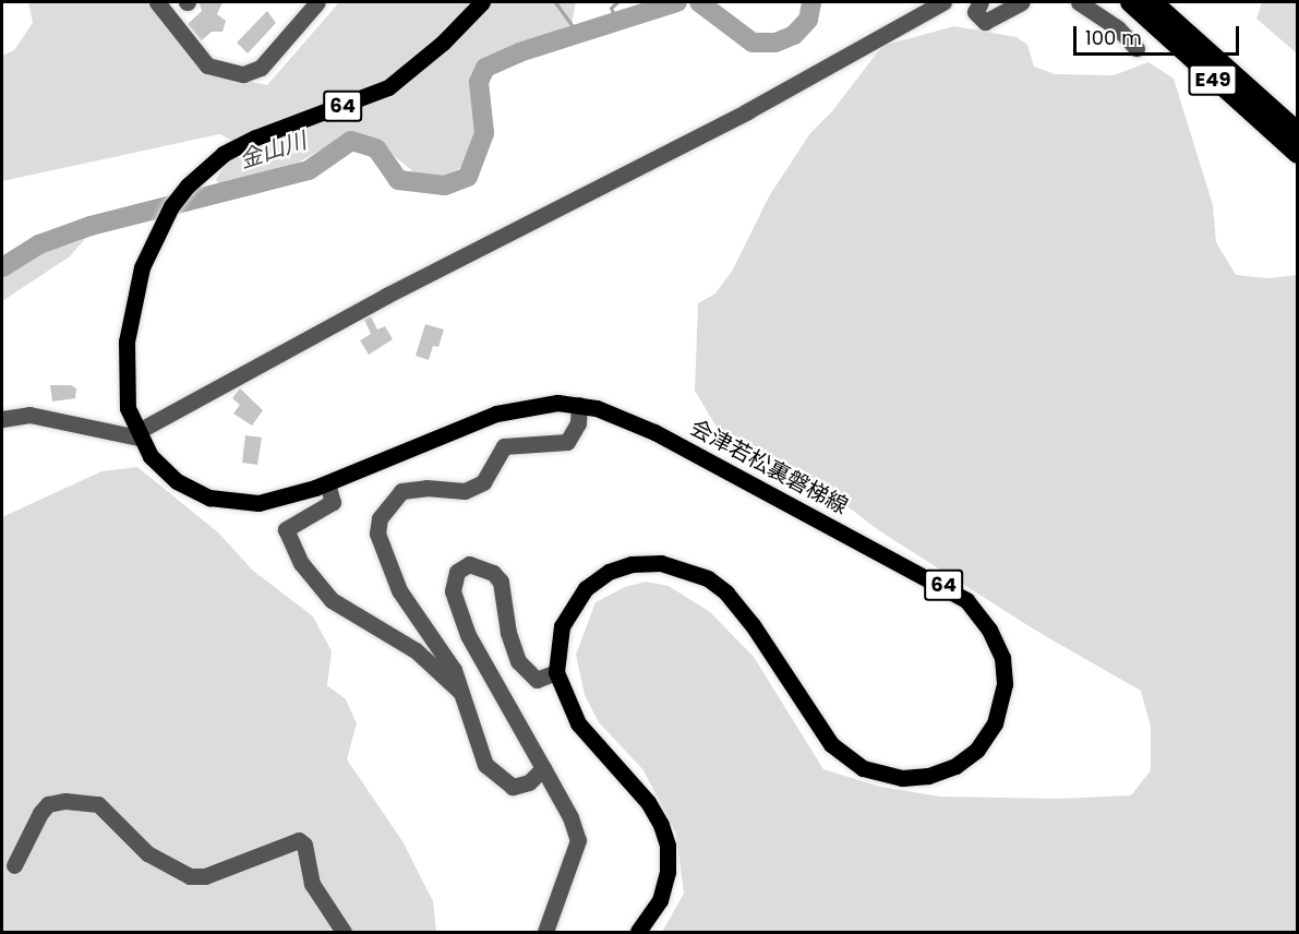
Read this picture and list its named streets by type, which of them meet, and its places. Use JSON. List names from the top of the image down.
{
  "streets": {
    "highway": ["E49"],
    "main road": ["64", "会津若松裏磐梯線"]
  },
  "water": ["金山川"],
  "scale_bar": "100 m"
}
